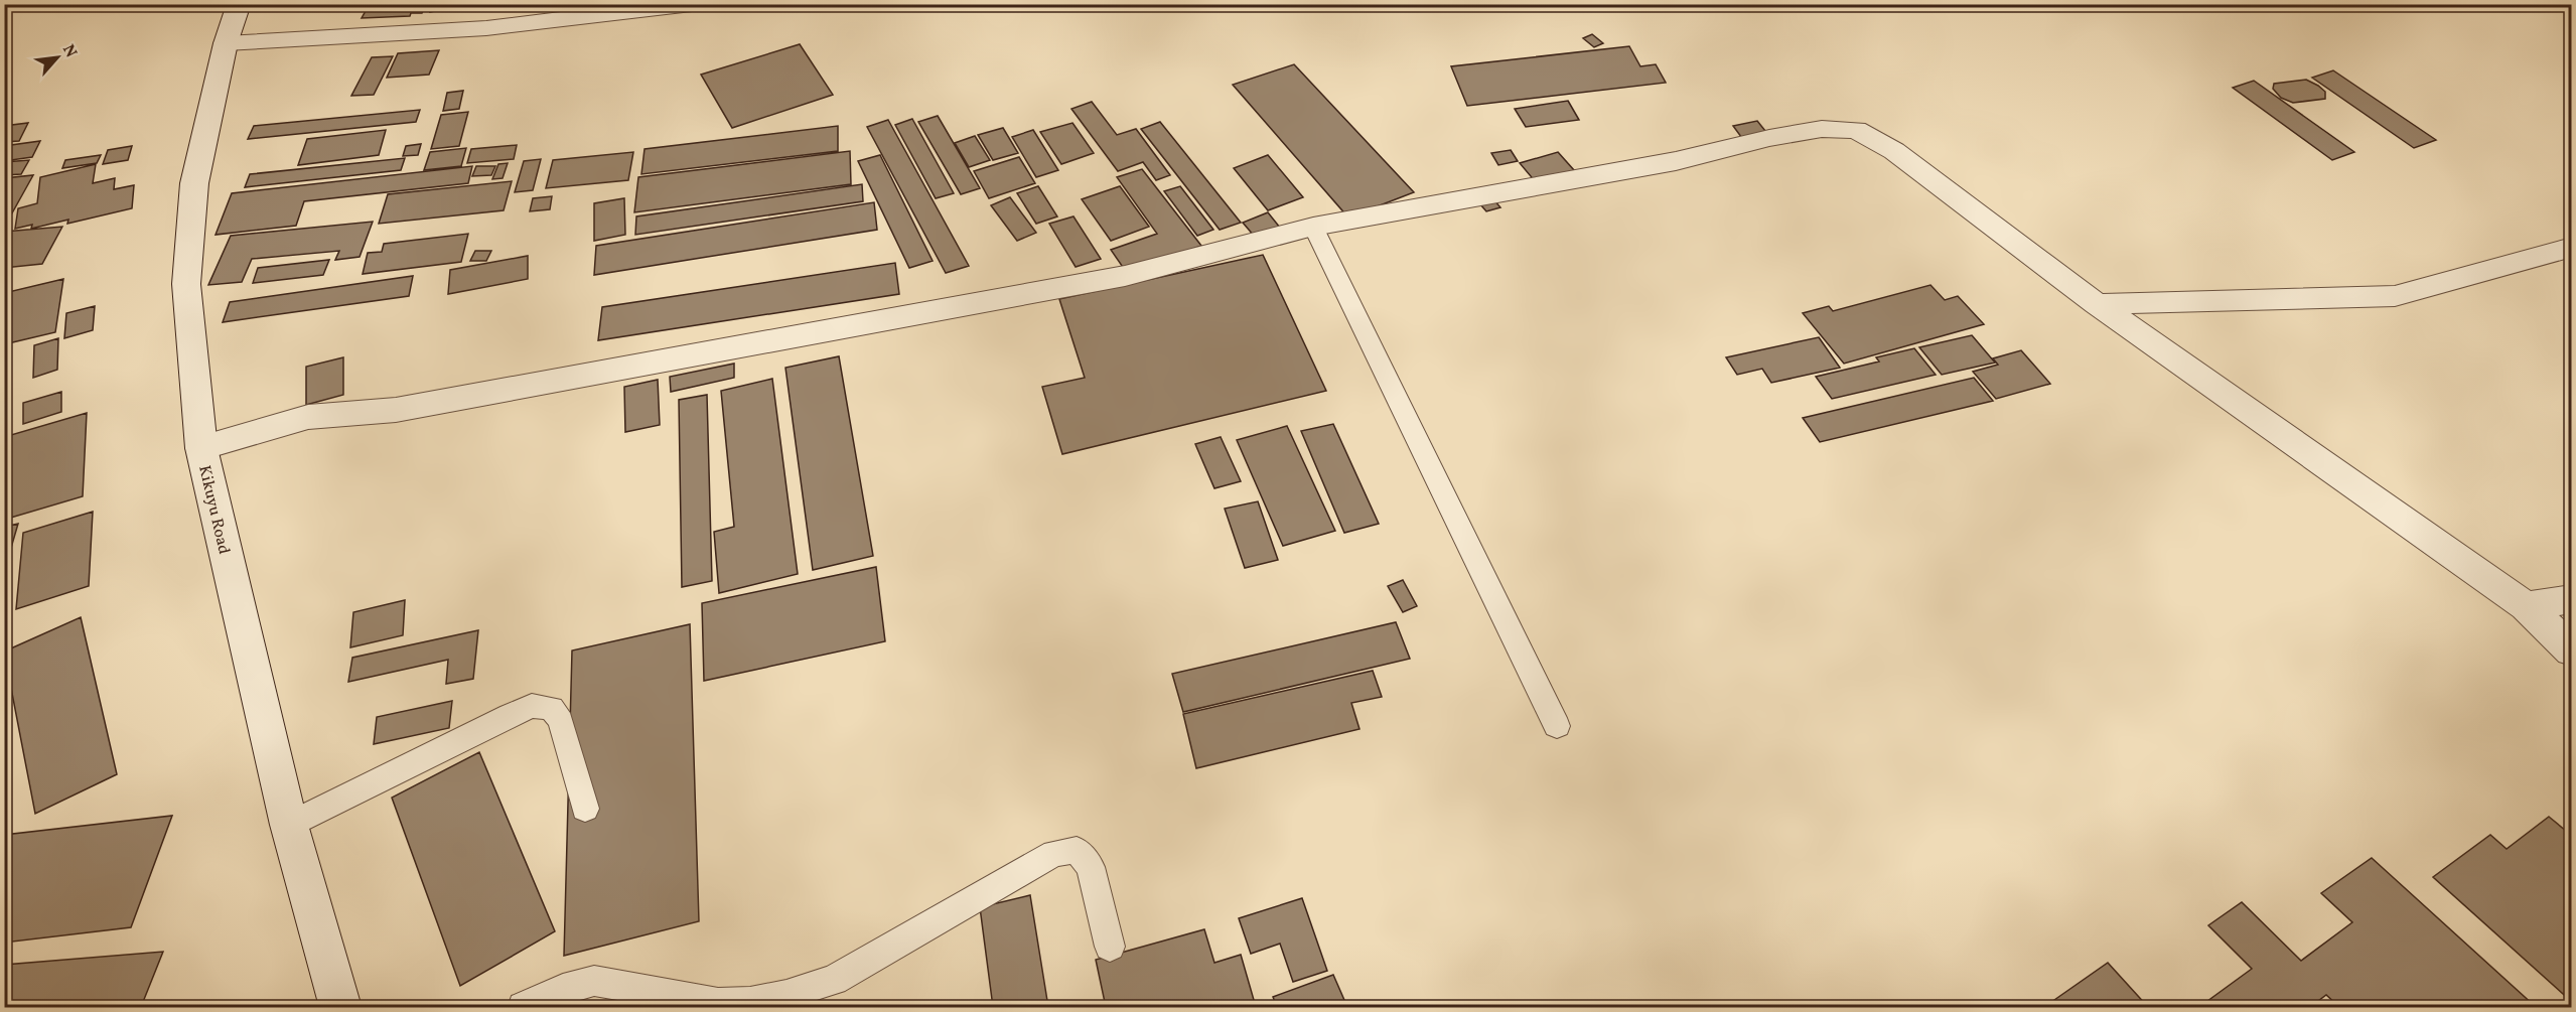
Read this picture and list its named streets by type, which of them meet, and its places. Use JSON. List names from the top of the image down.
{
  "streets": {
    "street": ["Kikuyu Road"]
  },
  "north": "top right"
}
